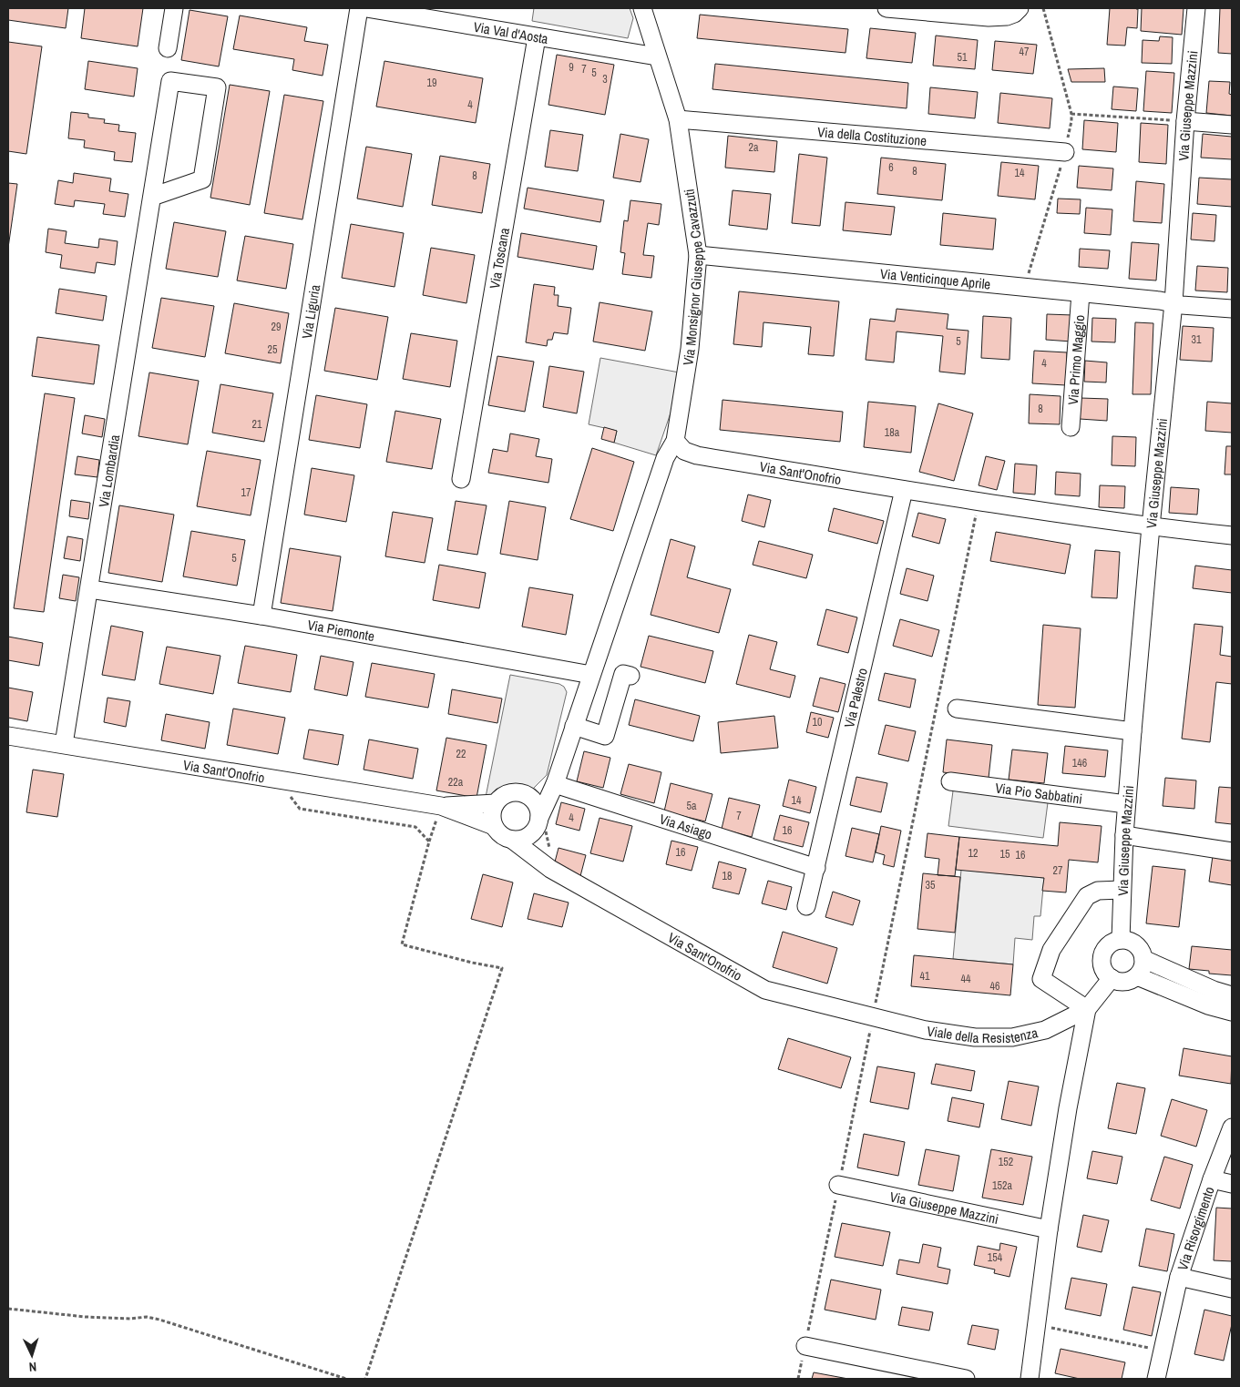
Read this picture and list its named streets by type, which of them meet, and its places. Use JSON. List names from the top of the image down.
{
  "streets": {
    "street": [
      "Via Val d'Aosta",
      "Via Giuseppe Mazzini",
      "Via della Costituzione",
      "Via Toscana",
      "Via Monsignor Giuseppe Cavazzuti",
      "Via Venticinque Aprile",
      "Via Liguria",
      "Via Primo Maggio",
      "Via Lombardia",
      "Via Sant'Onofrio",
      "Via Piemonte",
      "Via Palestro",
      "Via Pio Sabbatini",
      "Via Asiago",
      "Viale della Resistenza",
      "Via Risorgimento"
    ]
  },
  "crossings": [
    ["Via Val d'Aosta", "Via Toscana"],
    ["Via Val d'Aosta", "Via Monsignor Giuseppe Cavazzuti"],
    ["Via Giuseppe Mazzini", "Via Venticinque Aprile"],
    ["Via Giuseppe Mazzini", "Via Sant'Onofrio"],
    ["Via Giuseppe Mazzini", "Via Pio Sabbatini"],
    ["Via della Costituzione", "Via Monsignor Giuseppe Cavazzuti"],
    ["Via Monsignor Giuseppe Cavazzuti", "Via Venticinque Aprile"],
    ["Via Monsignor Giuseppe Cavazzuti", "Via Sant'Onofrio"],
    ["Via Venticinque Aprile", "Via Primo Maggio"],
    ["Via Liguria", "Via Piemonte"],
    ["Via Lombardia", "Via Sant'Onofrio"],
    ["Via Lombardia", "Via Piemonte"],
    ["Via Sant'Onofrio", "Via Palestro"],
    ["Via Sant'Onofrio", "Viale della Resistenza"],
    ["Via Palestro", "Via Asiago"]
  ],
  "house_numbers": [
    "47",
    "51",
    "9",
    "7",
    "5",
    "3",
    "19",
    "4",
    "2a",
    "6",
    "8",
    "14",
    "8",
    "29",
    "31",
    "5",
    "25",
    "4",
    "8",
    "21",
    "18a",
    "17",
    "5",
    "10",
    "22",
    "146",
    "22a",
    "14",
    "5a",
    "7",
    "4",
    "16",
    "16",
    "12",
    "15",
    "16",
    "27",
    "18",
    "35",
    "41",
    "44",
    "46",
    "152",
    "152a",
    "154"
  ],
  "north": "bottom"
}
